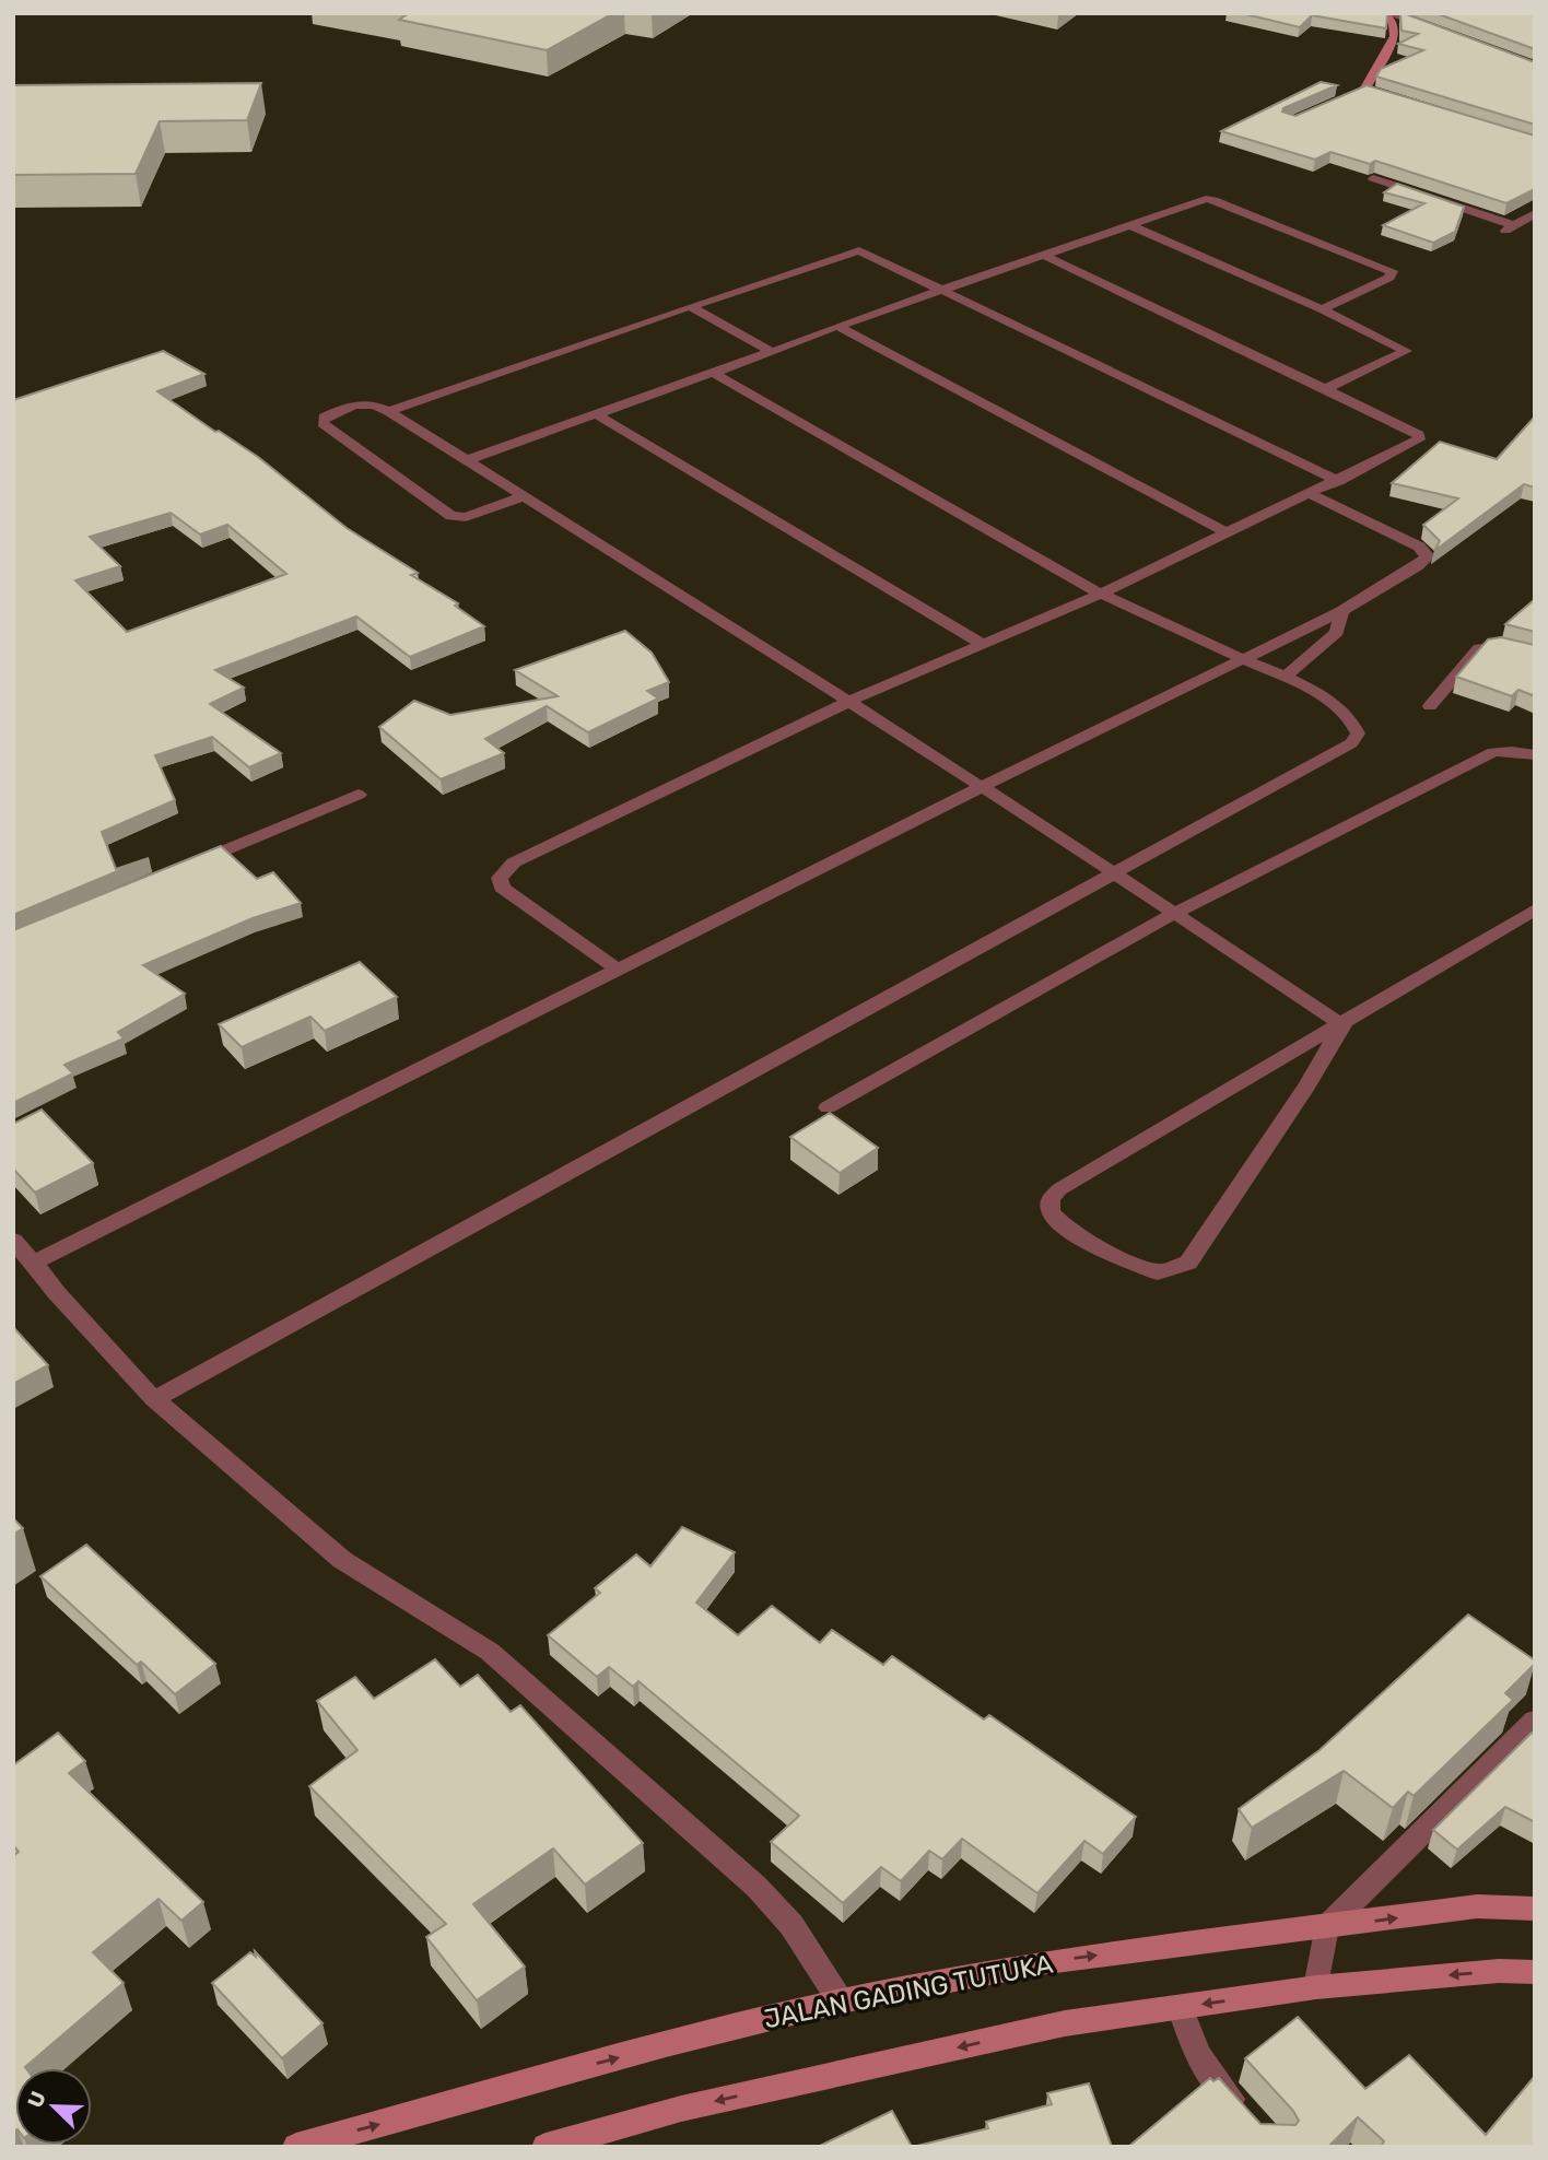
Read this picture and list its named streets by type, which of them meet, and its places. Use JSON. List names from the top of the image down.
{
  "streets": {
    "main road": ["JALAN GADING TUTUKA"]
  },
  "north": "top left"
}
